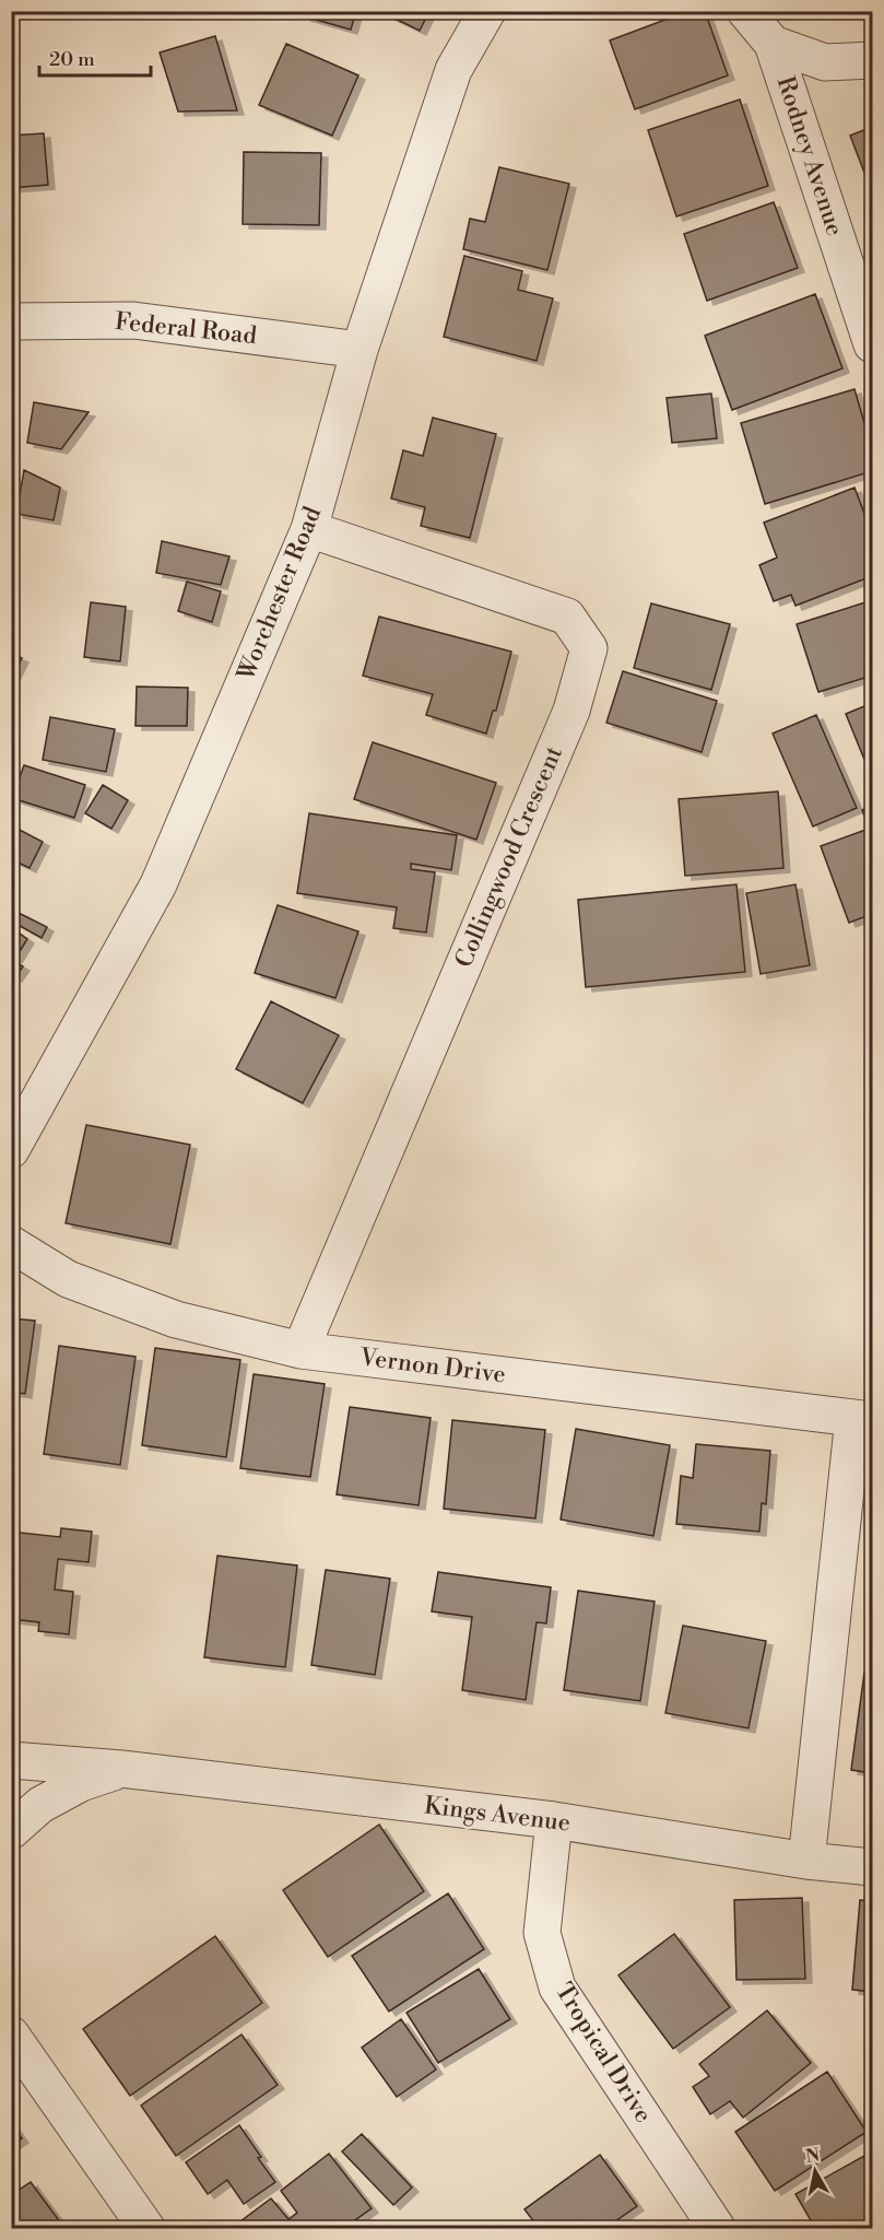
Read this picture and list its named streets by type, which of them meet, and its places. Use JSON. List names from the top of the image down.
{
  "streets": {
    "street": [
      "Rodney Avenue",
      "Federal Road",
      "Worchester Road",
      "Collingwood Crescent",
      "Vernon Drive",
      "Kings Avenue",
      "Tropical Drive"
    ]
  },
  "crossings": [
    ["Federal Road", "Worchester Road"],
    ["Worchester Road", "Collingwood Crescent"],
    ["Collingwood Crescent", "Vernon Drive"],
    ["Kings Avenue", "Tropical Drive"]
  ],
  "scale_bar": "20 m",
  "north": "top"
}
